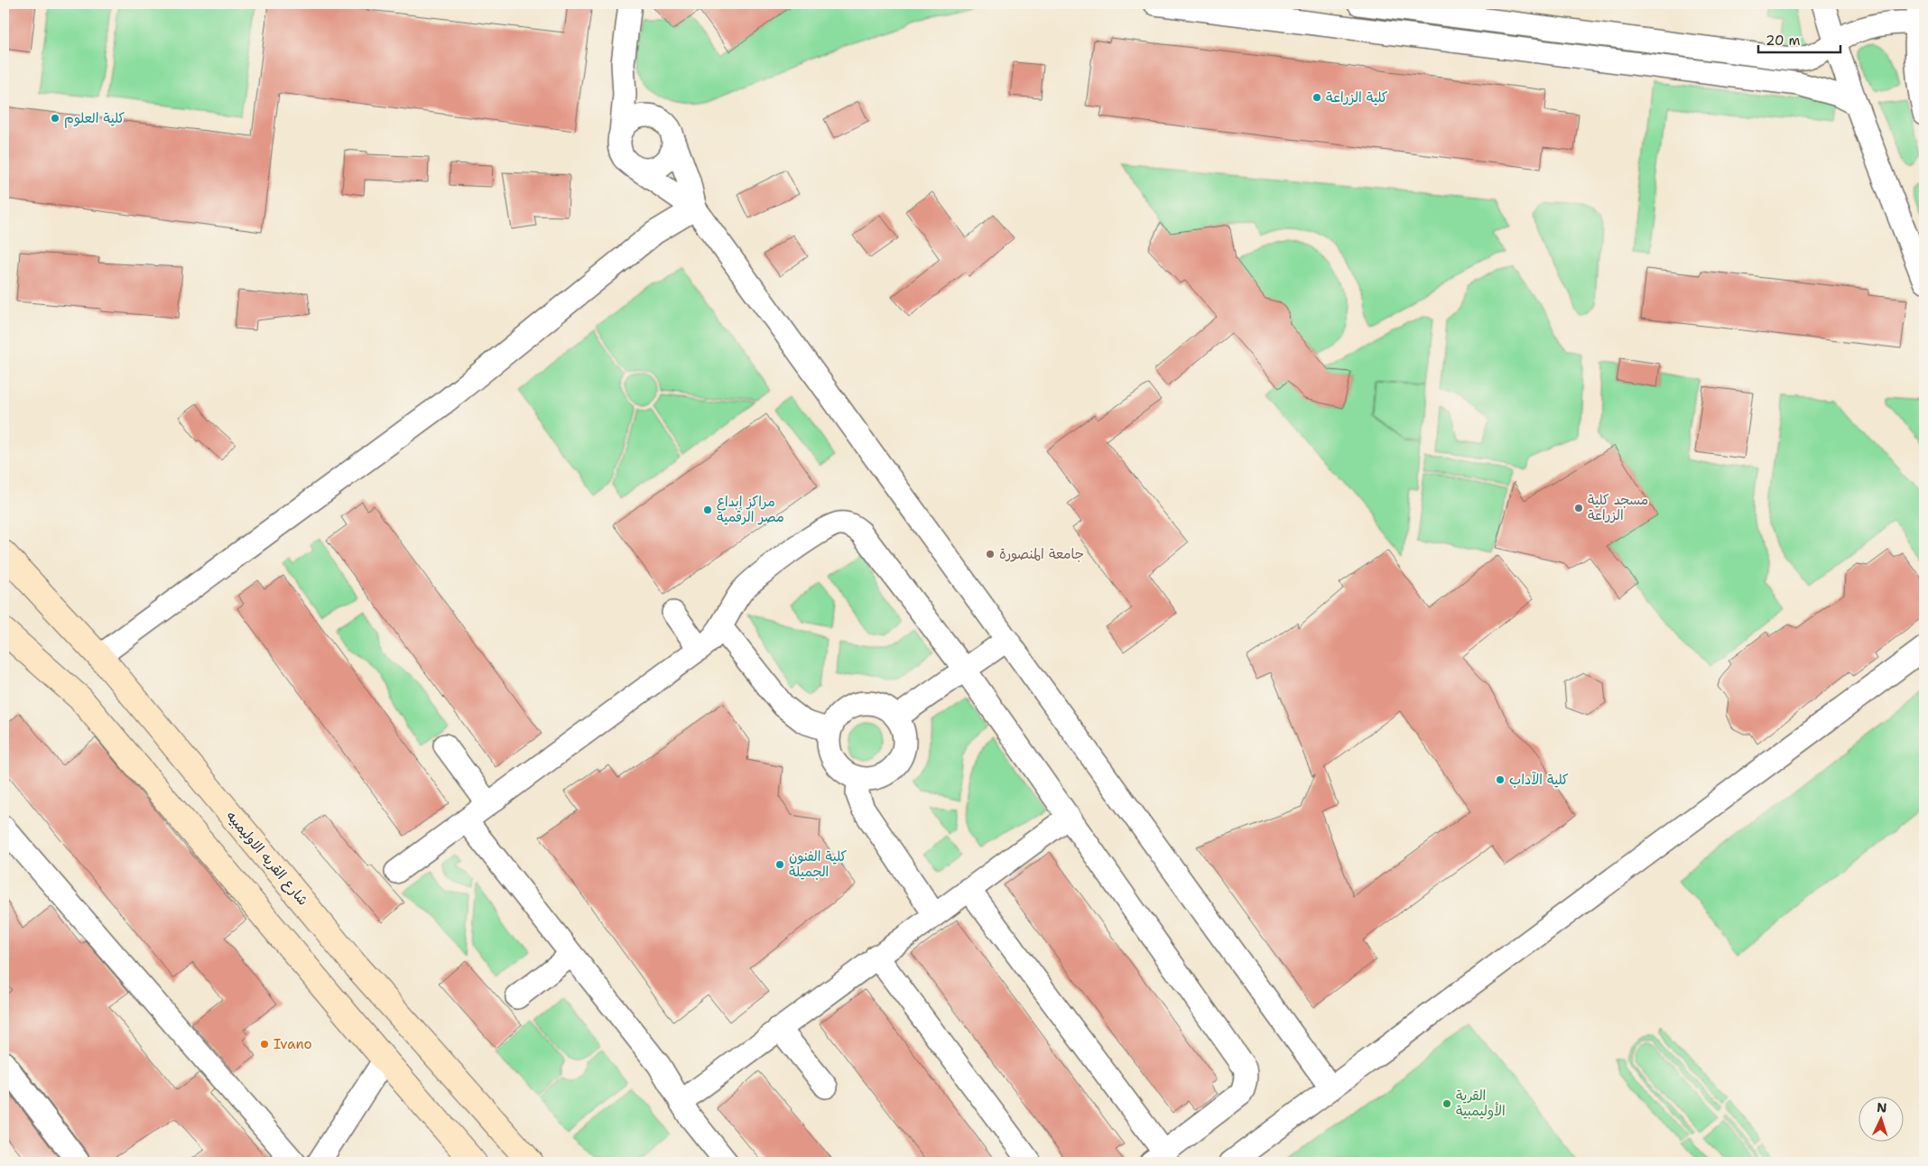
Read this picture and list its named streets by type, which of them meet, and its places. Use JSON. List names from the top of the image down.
{
  "streets": {
    "main road": ["شارع القريه الاوليمبيه"]
  },
  "places": [
    "كلية الزراعة",
    "كلية العلوم",
    "مسجد كلية الزراعة",
    "مراكز إبداع مصر الرقمية",
    "جامعة المنصورة",
    "كلية الآداب",
    "كلية الفنون الجميلة",
    "Ivano",
    "القرية الأوليمبية"
  ],
  "scale_bar": "20 m",
  "north": "top"
}
